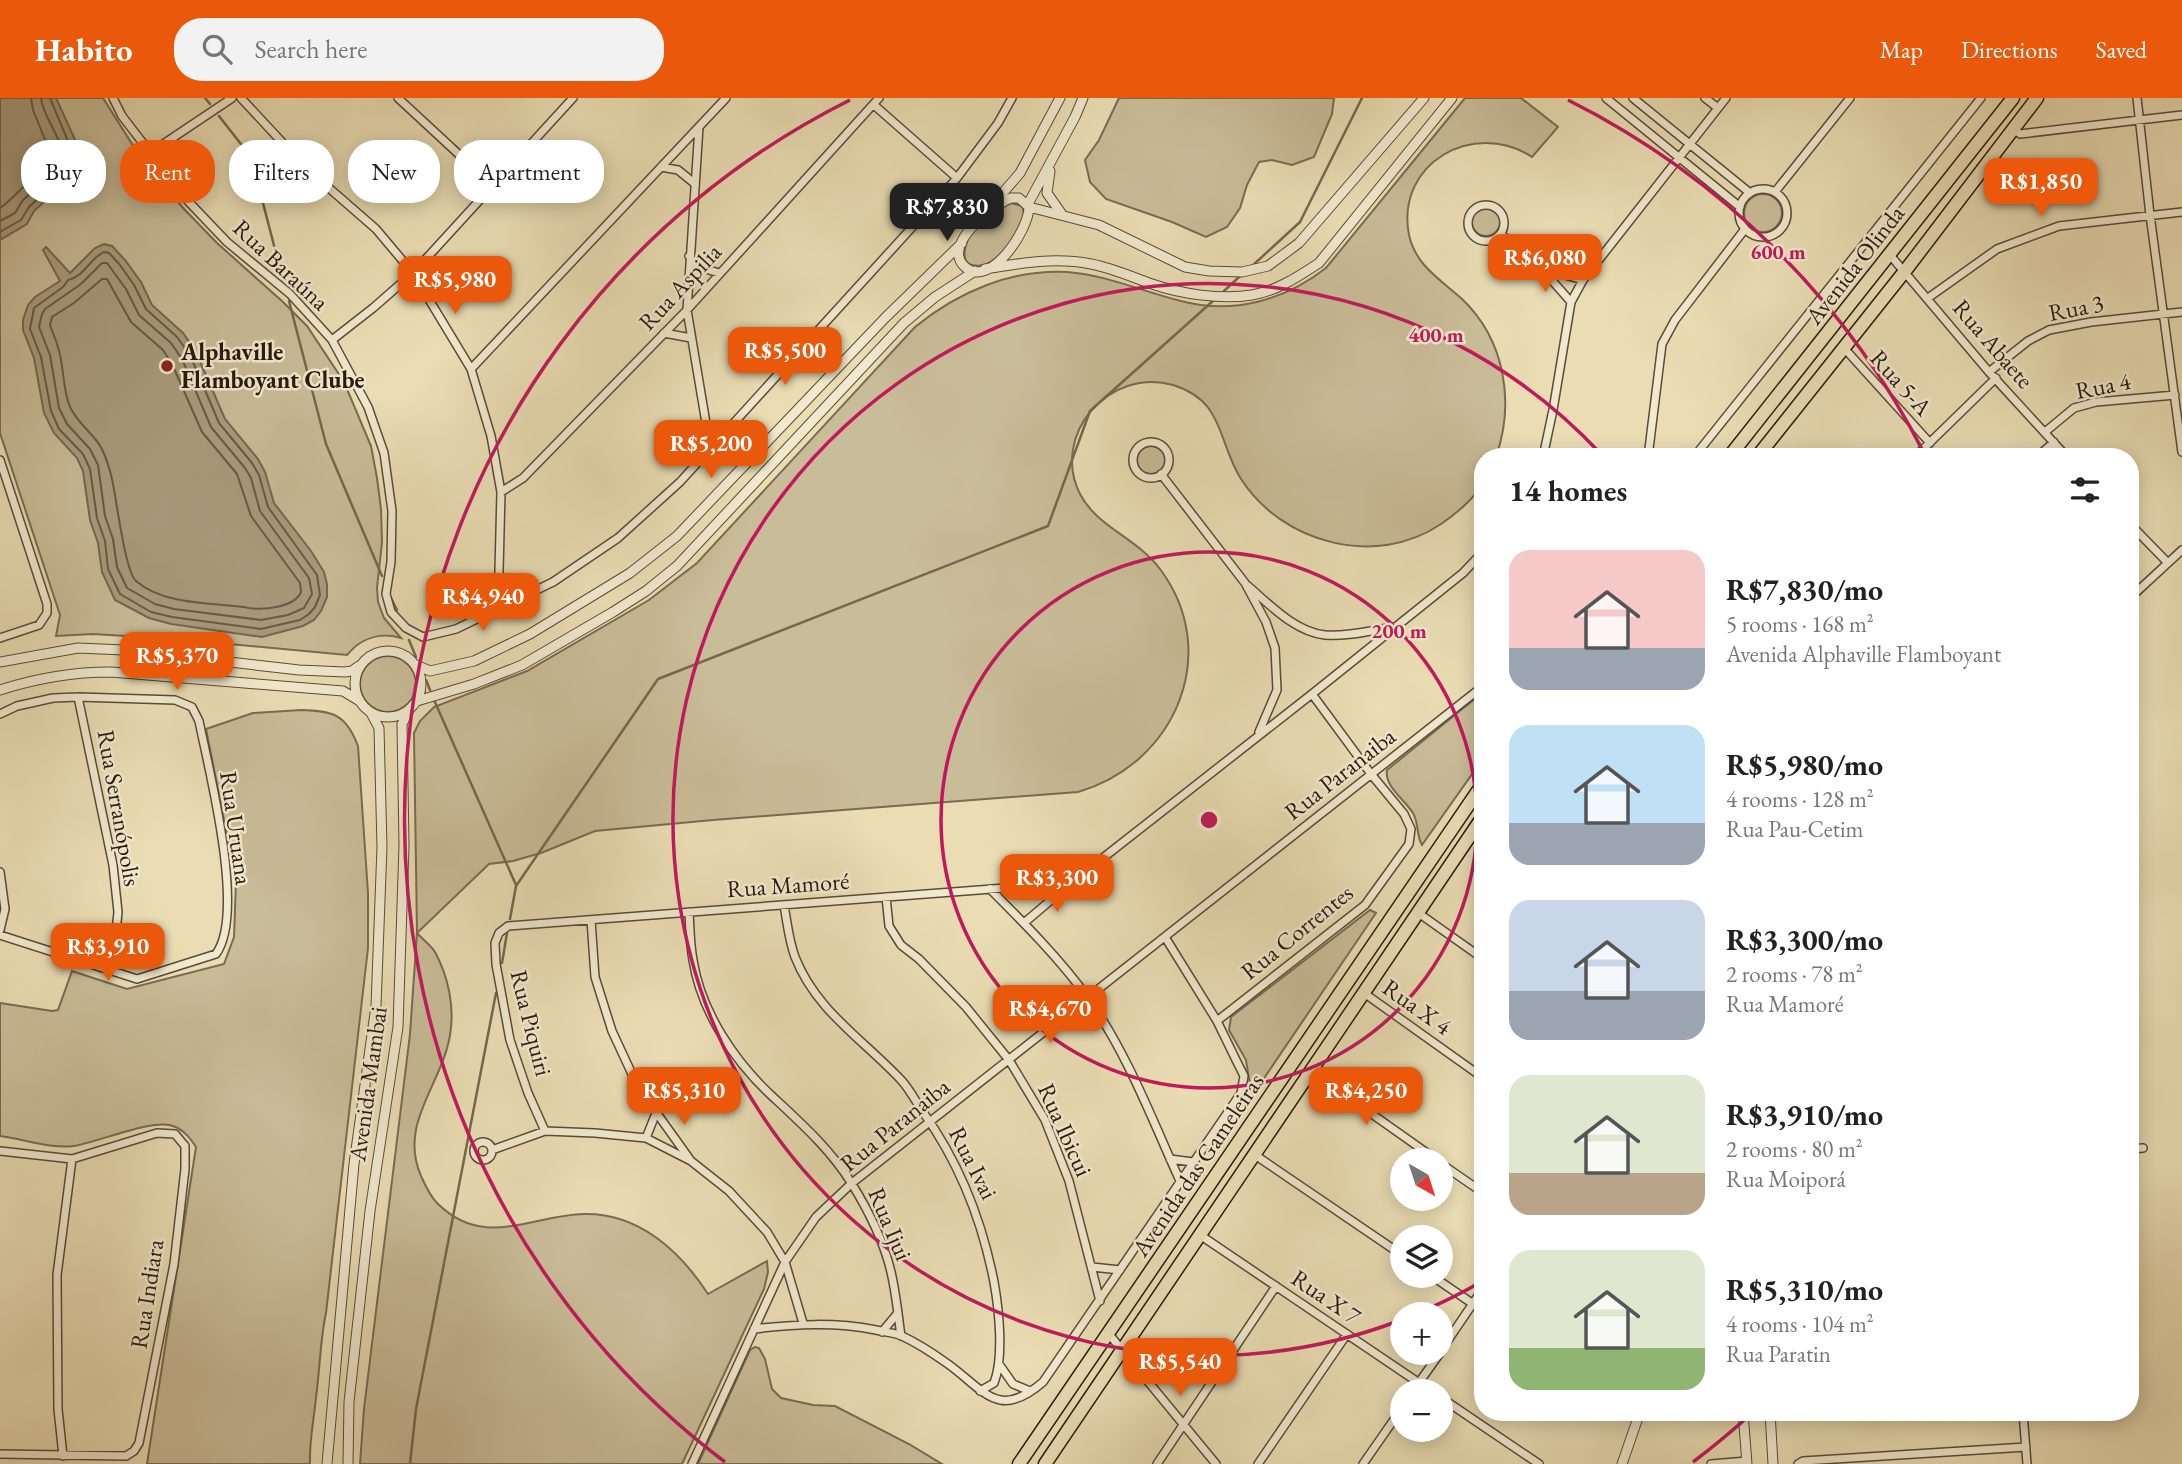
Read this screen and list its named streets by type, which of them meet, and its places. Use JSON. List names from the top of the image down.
{
  "streets": {
    "main road": ["Avenida Olinda", "Avenida das Gameleiras"],
    "street": [
      "Rua Baraúna",
      "Rua Aspilia",
      "Rua 3",
      "Rua Abaete",
      "Rua 5-A",
      "Rua 4",
      "Rua Paranaiba",
      "Rua Serranópolis",
      "Rua Uruana",
      "Rua Mamoré",
      "Rua Correntes",
      "Rua X 4",
      "Rua Piquiri",
      "Avenida Mambai",
      "Rua Ibicui",
      "Rua Ivai",
      "Rua Ijui",
      "Rua Indiara",
      "Rua X 7"
    ]
  },
  "crossings": [
    ["Avenida Olinda", "Rua Abaete"],
    ["Avenida Olinda", "Rua 5-A"],
    ["Rua 3", "Rua Abaete"],
    ["Rua Abaete", "Rua 4"],
    ["Rua Paranaiba", "Rua Correntes"],
    ["Rua Paranaiba", "Rua Ibicui"],
    ["Rua Paranaiba", "Rua Ivai"],
    ["Rua Paranaiba", "Rua Ijui"],
    ["Rua Serranópolis", "Rua Uruana"],
    ["Rua Mamoré", "Rua Piquiri"],
    ["Rua Mamoré", "Rua Ibicui"],
    ["Rua Mamoré", "Rua Ivai"],
    ["Rua Mamoré", "Rua Ijui"],
    ["Rua X 4", "Avenida das Gameleiras"],
    ["Avenida das Gameleiras", "Rua X 7"]
  ],
  "places": ["Alphaville Flamboyant Clube"],
  "north": "bottom right",
  "page": {
    "header": "Habito",
    "search": "Search here",
    "nav": ["Map", "Directions", "Saved"],
    "chip": [
      "Buy",
      "Rent",
      "Filters",
      "New",
      "Apartment"
    ],
    "price": [
      "R$1,850",
      "R$7,830",
      "R$6,080",
      "R$5,980",
      "R$5,500",
      "R$5,200",
      "R$4,940",
      "R$5,370",
      "R$3,300",
      "R$3,910",
      "R$4,670",
      "R$5,310",
      "R$4,250",
      "R$5,540"
    ],
    "heading": "14 homes",
    "list": [
      {
        "name": "R$7,830/mo",
        "note": "5 rooms · 168 m² · Avenida Alphaville Flamboyant"
      },
      {
        "name": "R$5,980/mo",
        "note": "4 rooms · 128 m² · Rua Pau-Cetim"
      },
      {
        "name": "R$3,300/mo",
        "note": "2 rooms · 78 m² · Rua Mamoré"
      },
      {
        "name": "R$3,910/mo",
        "note": "2 rooms · 80 m² · Rua Moiporá"
      },
      {
        "name": "R$5,310/mo",
        "note": "4 rooms · 104 m² · Rua Paratin"
      }
    ],
    "map_buttons": ["+", "−"]
  },
  "rings": ["600 m", "400 m", "200 m"]
}
